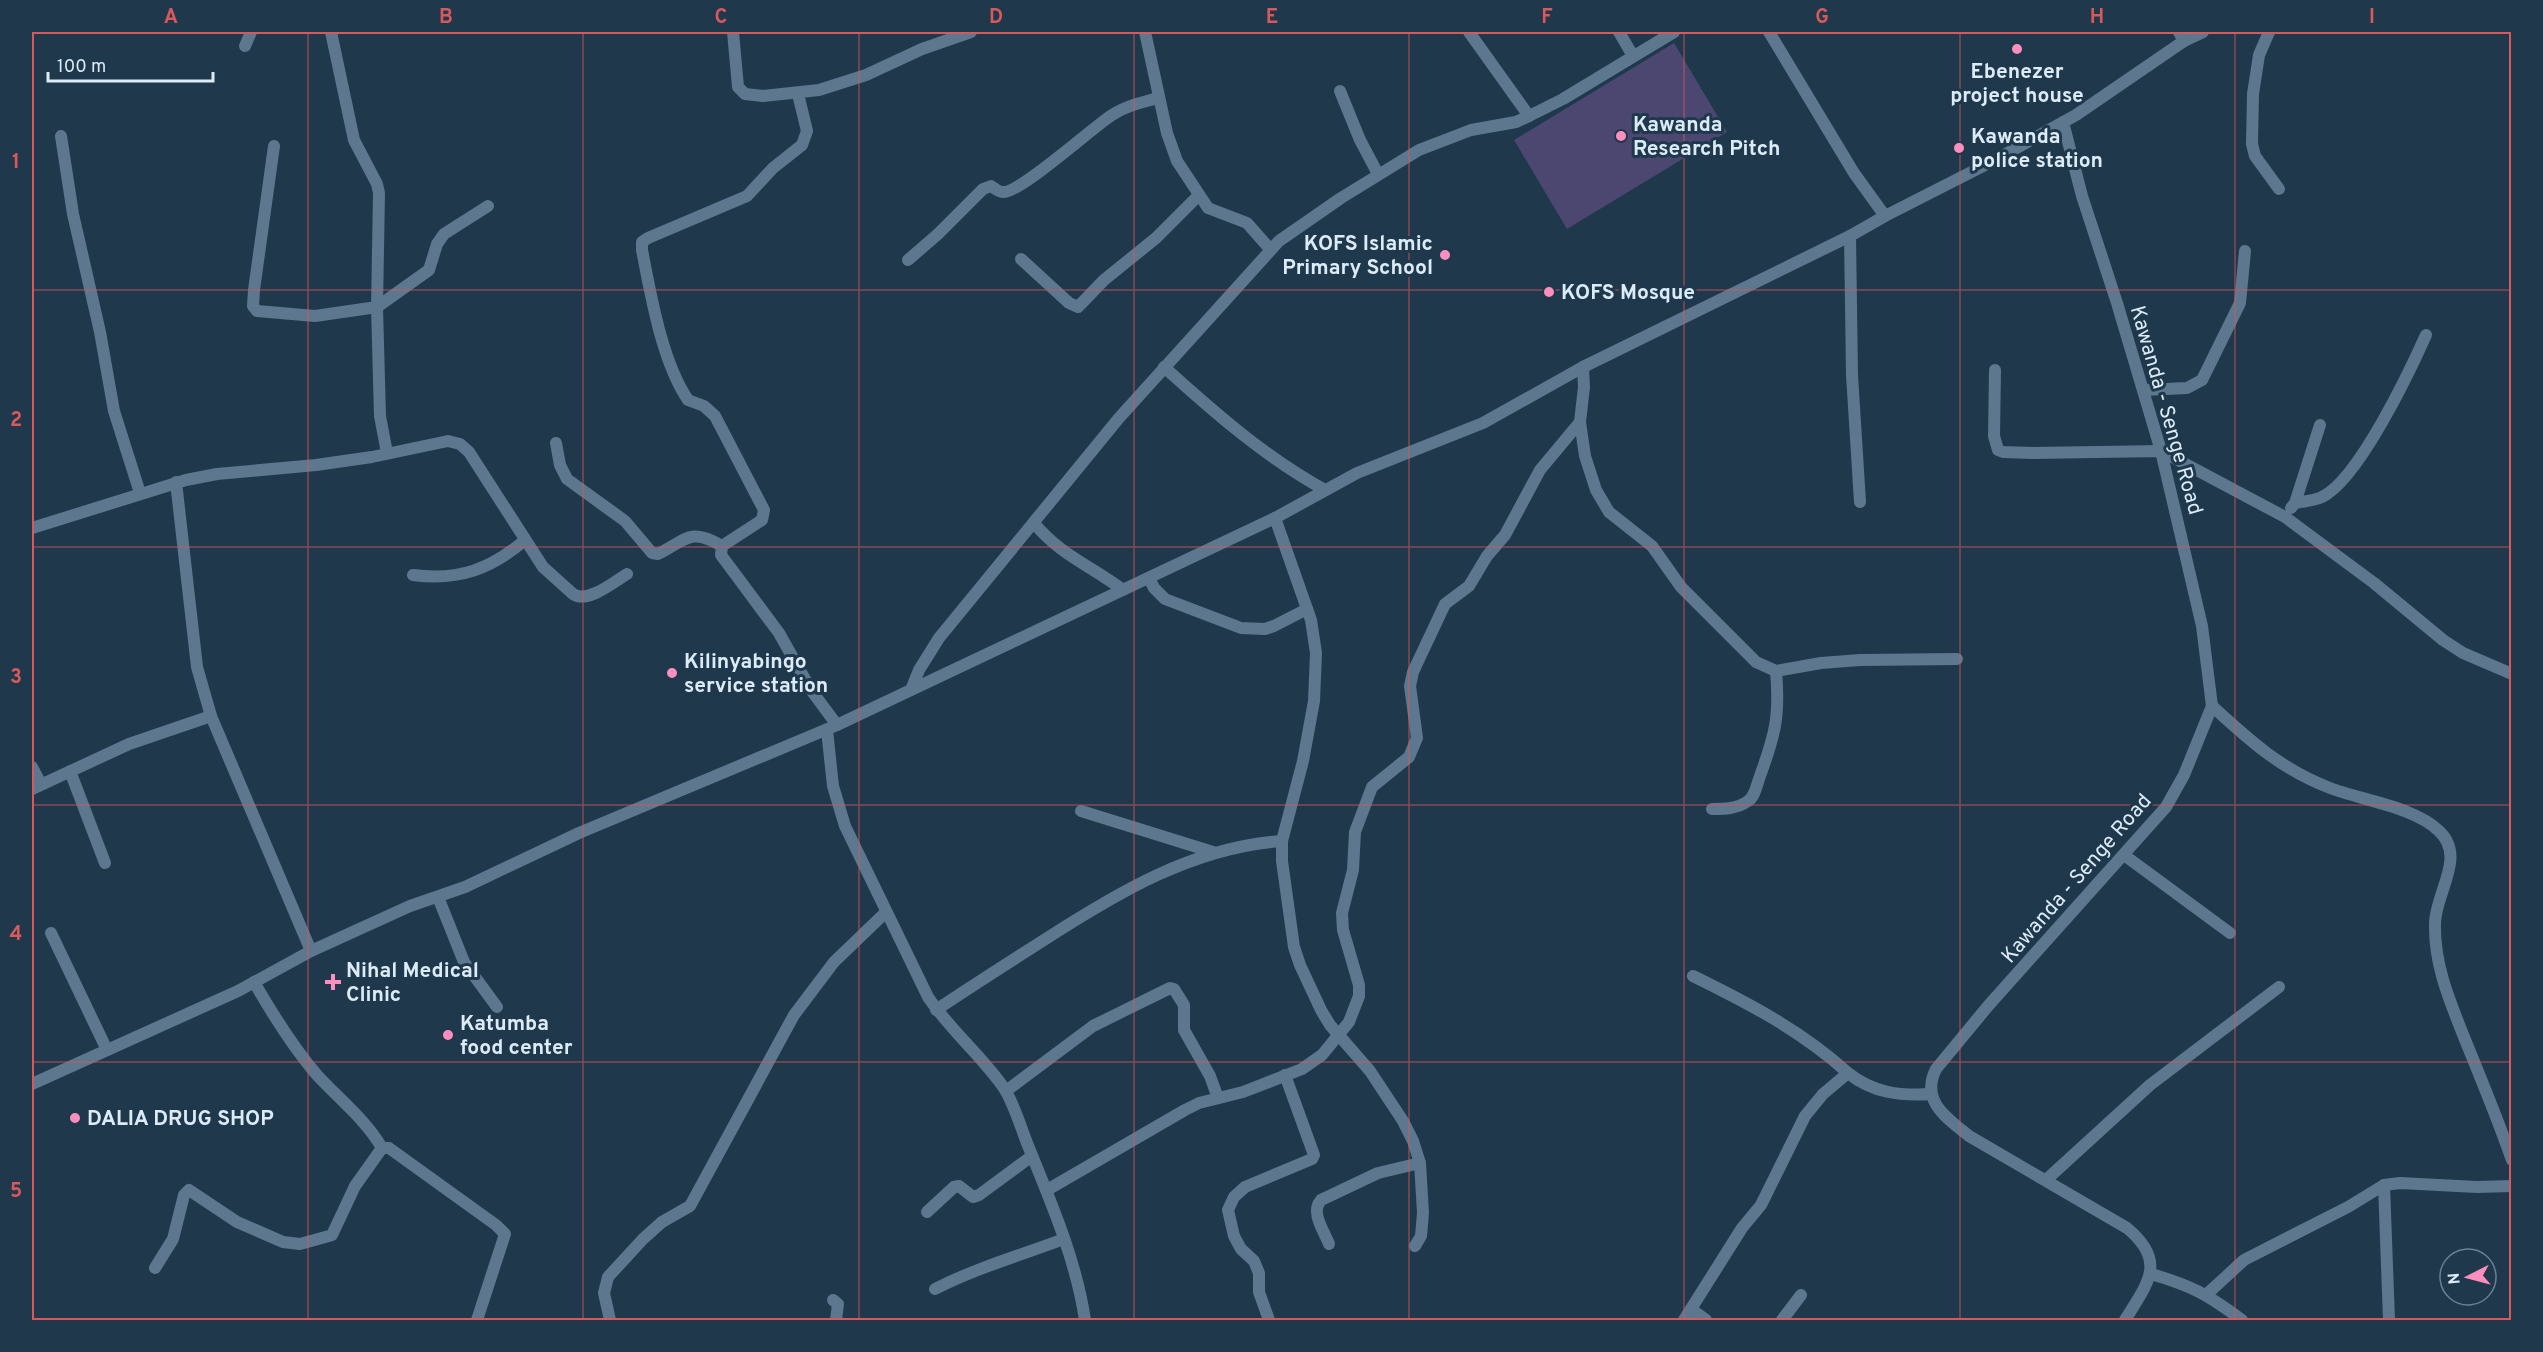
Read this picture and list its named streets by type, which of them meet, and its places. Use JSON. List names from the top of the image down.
{
  "streets": {
    "street": ["Kawanda - Senge Road"]
  },
  "places": {
    "other": [
      "Ebenezer project house",
      "Kawanda Research Pitch",
      "Kawanda police station",
      "KOFS Islamic Primary School",
      "KOFS Mosque",
      "Kilinyabingo service station",
      "Katumba food center",
      "DALIA DRUG SHOP"
    ],
    "health": ["Nihal Medical Clinic"]
  },
  "scale_bar": "100 m",
  "north": "left",
  "grid": {
    "columns": [
      "A",
      "B",
      "C",
      "D",
      "E",
      "F",
      "G",
      "H",
      "I"
    ],
    "rows": [
      "1",
      "2",
      "3",
      "4",
      "5"
    ]
  }
}
